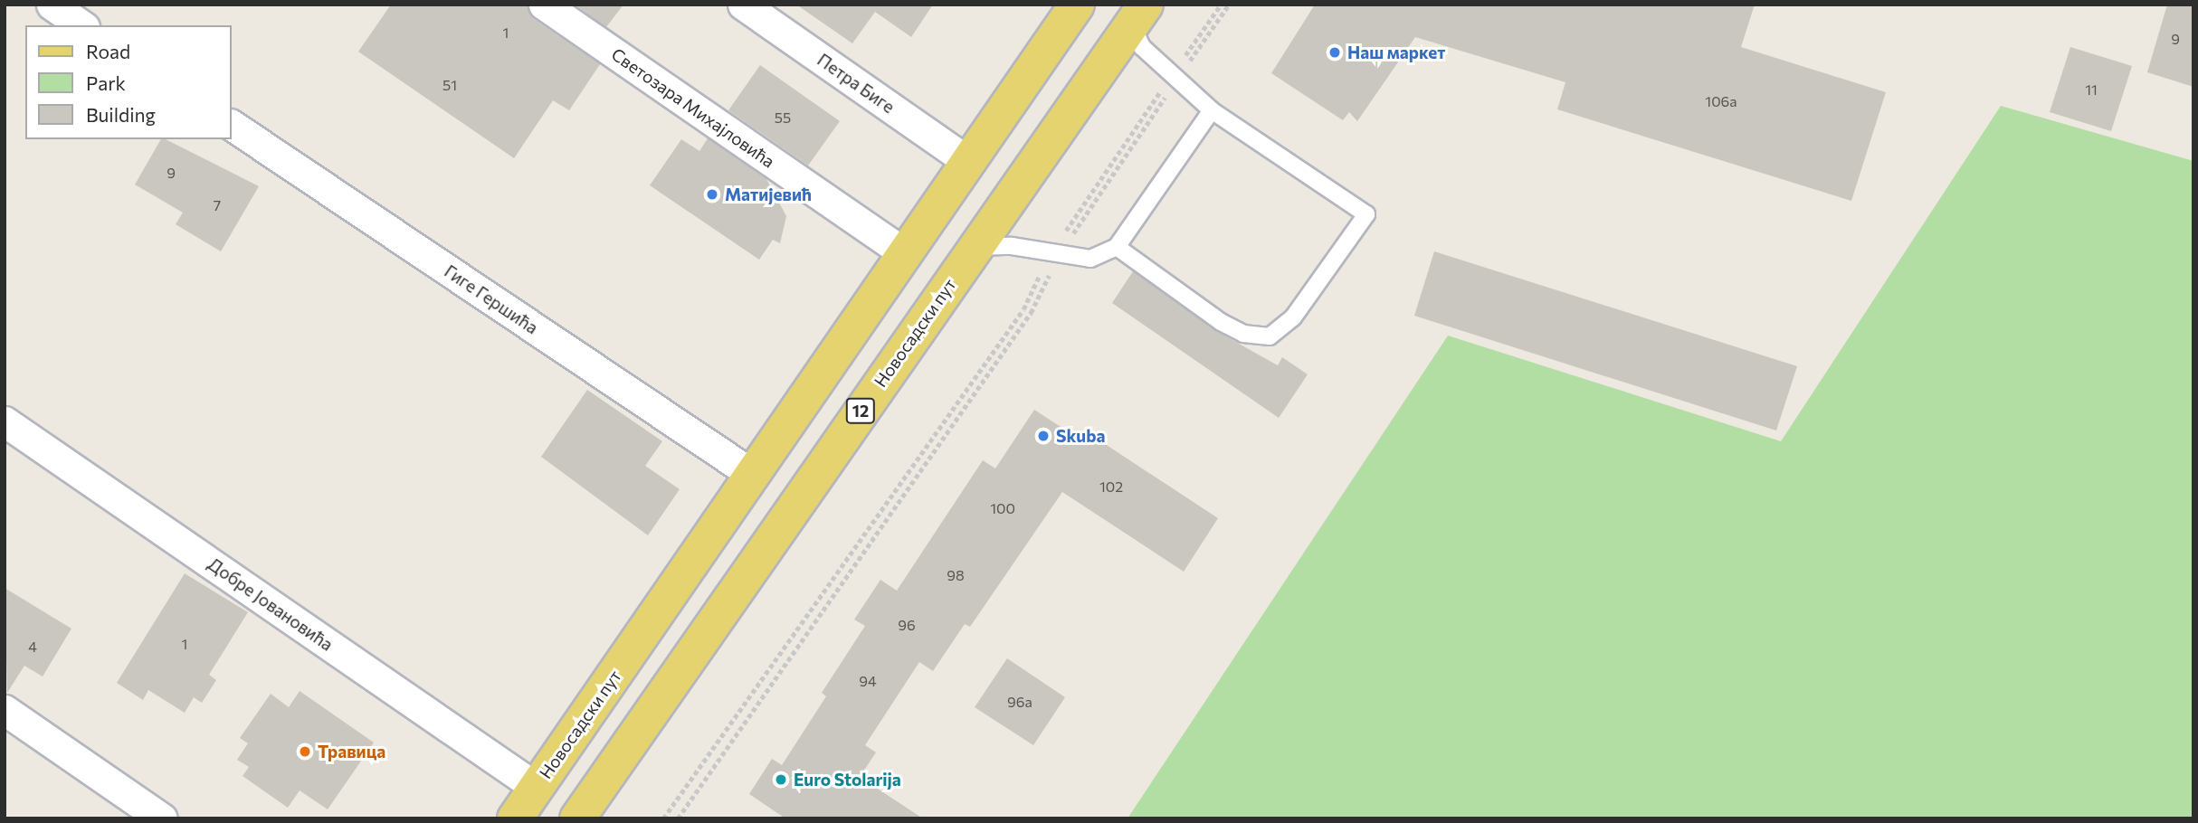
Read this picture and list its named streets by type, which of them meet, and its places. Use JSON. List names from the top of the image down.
{
  "streets": {
    "main road": ["Новосадски пут", "12"],
    "street": [
      "Петра Биге",
      "Светозара Михајловића",
      "Гиге Гершића",
      "Добре Јовановића"
    ]
  },
  "crossings": [
    ["Петра Биге", "Новосадски пут"],
    ["Светозара Михајловића", "Новосадски пут"],
    ["Гиге Гершића", "Новосадски пут"],
    ["Новосадски пут", "Добре Јовановића"]
  ],
  "places": [
    "Наш маркет",
    "Матијевић",
    "Skuba",
    "Травица",
    "Euro Stolarija"
  ],
  "house_numbers": [
    "1",
    "9",
    "51",
    "11",
    "106a",
    "55",
    "9",
    "7",
    "102",
    "100",
    "98",
    "96",
    "1",
    "4",
    "94",
    "96a"
  ],
  "legend": ["Road", "Park", "Building"]
}
